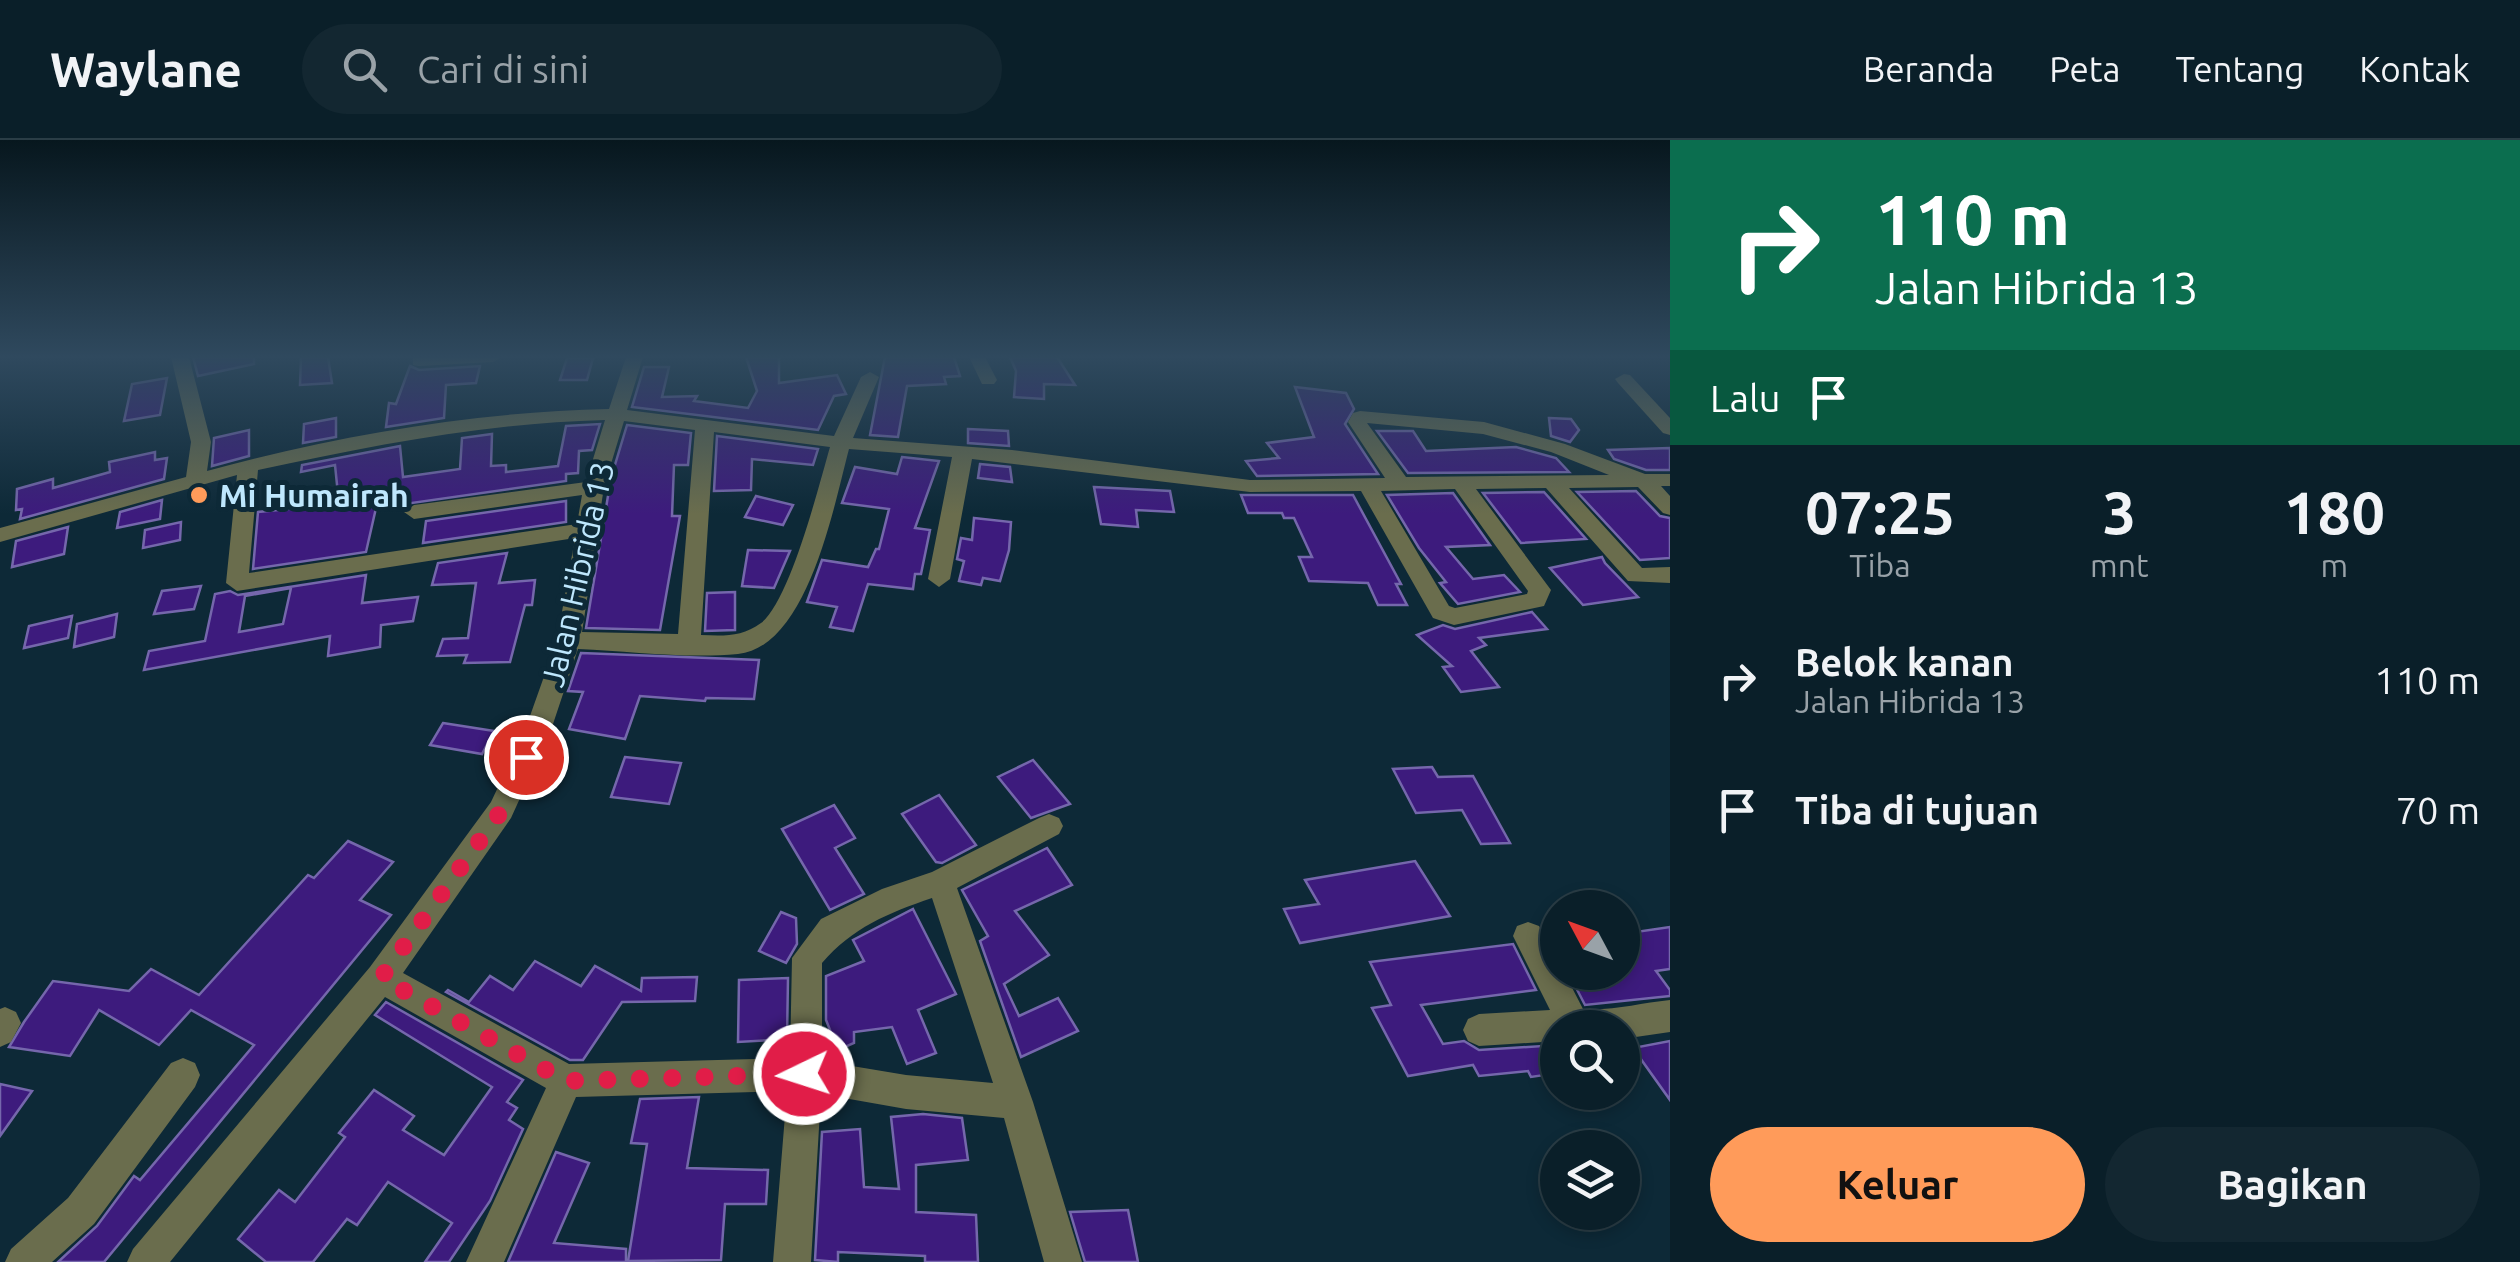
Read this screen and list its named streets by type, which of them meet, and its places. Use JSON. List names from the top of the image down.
{
  "streets": {
    "street": ["Jalan Hibrida 13"]
  },
  "places": ["Mi Humairah"],
  "north": "top left",
  "page": {
    "header": "Waylane",
    "search": "Cari di sini",
    "nav": [
      "Beranda",
      "Peta",
      "Tentang",
      "Kontak"
    ],
    "turn": ["110 m", "Jalan Hibrida 13"],
    "then": "Lalu",
    "eta": [
      "07:25",
      "Tiba",
      "3",
      "mnt",
      "180",
      "m"
    ],
    "list": [
      {
        "name": "Belok kanan",
        "note": "Jalan Hibrida 13",
        "value": "110 m"
      },
      {
        "name": "Tiba di tujuan",
        "value": "70 m"
      }
    ],
    "buttons": ["Keluar", "Bagikan"]
  }
}
